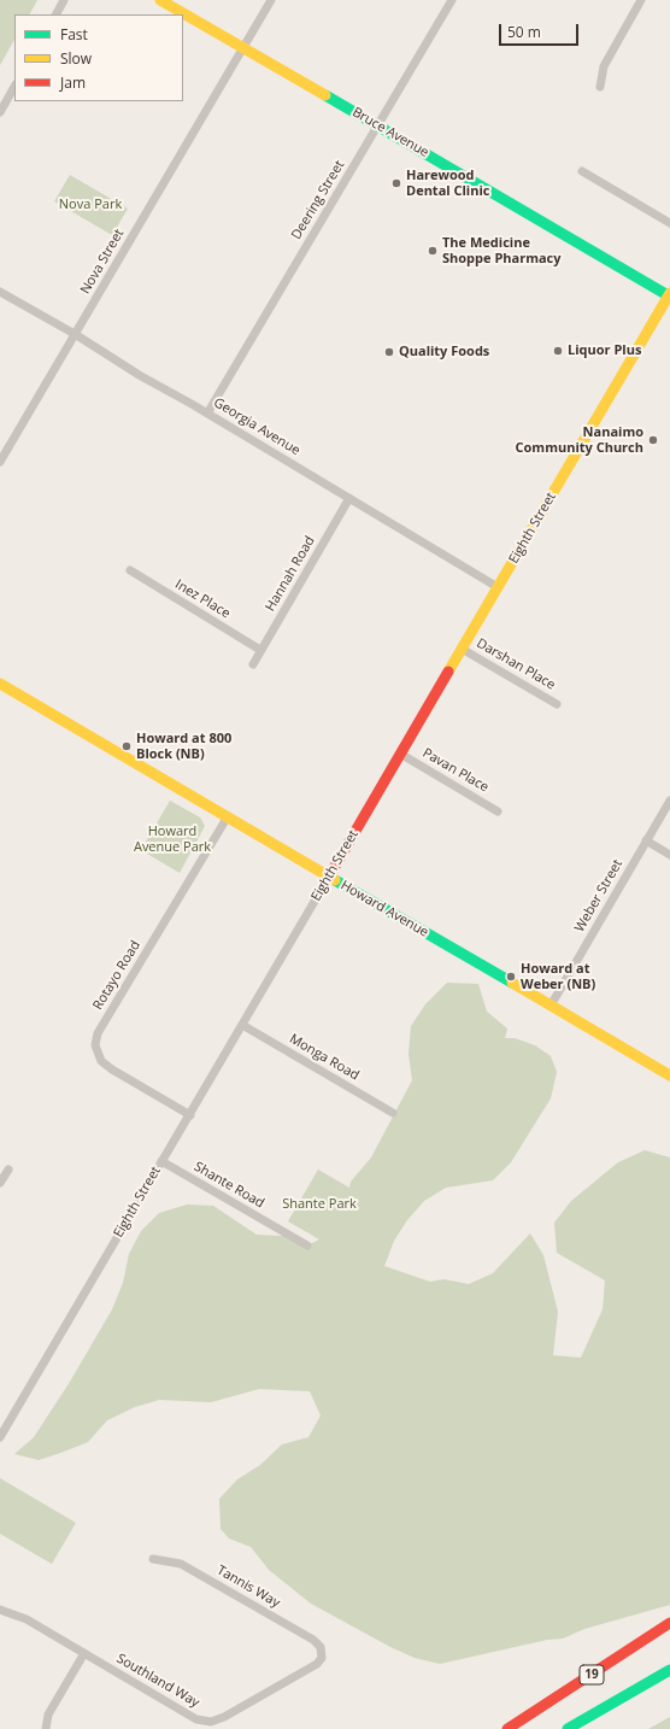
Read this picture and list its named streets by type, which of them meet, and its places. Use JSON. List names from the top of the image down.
{
  "streets": {
    "main road": [
      "Bruce Avenue",
      "Eighth Street",
      "Howard Avenue",
      "19"
    ],
    "street": [
      "Deering Street",
      "Nova Street",
      "Georgia Avenue",
      "Hannah Road",
      "Inez Place",
      "Darshan Place",
      "Pavan Place",
      "Weber Street",
      "Rotayo Road",
      "Monga Road",
      "Shante Road",
      "Tannis Way",
      "Southland Way"
    ]
  },
  "crossings": [
    ["Bruce Avenue", "Deering Street"],
    ["Bruce Avenue", "Nova Street"],
    ["Bruce Avenue", "Eighth Street"],
    ["Deering Street", "Georgia Avenue"],
    ["Nova Street", "Georgia Avenue"],
    ["Georgia Avenue", "Eighth Street"],
    ["Georgia Avenue", "Hannah Road"],
    ["Eighth Street", "Darshan Place"],
    ["Eighth Street", "Pavan Place"],
    ["Eighth Street", "Howard Avenue"],
    ["Eighth Street", "Rotayo Road"],
    ["Eighth Street", "Monga Road"],
    ["Eighth Street", "Shante Road"],
    ["Hannah Road", "Inez Place"],
    ["Weber Street", "Howard Avenue"],
    ["Howard Avenue", "Rotayo Road"],
    ["Tannis Way", "Southland Way"]
  ],
  "parks": ["Nova Park", "Howard Avenue Park", "Shante Park"],
  "places": [
    "Harewood Dental Clinic",
    "The Medicine Shoppe Pharmacy",
    "Liquor Plus",
    "Quality Foods",
    "Nanaimo Community Church",
    "Howard at 800 Block (NB)",
    "Howard at Weber (NB)"
  ],
  "legend": ["Fast", "Slow", "Jam"],
  "scale_bar": "50 m"
}
